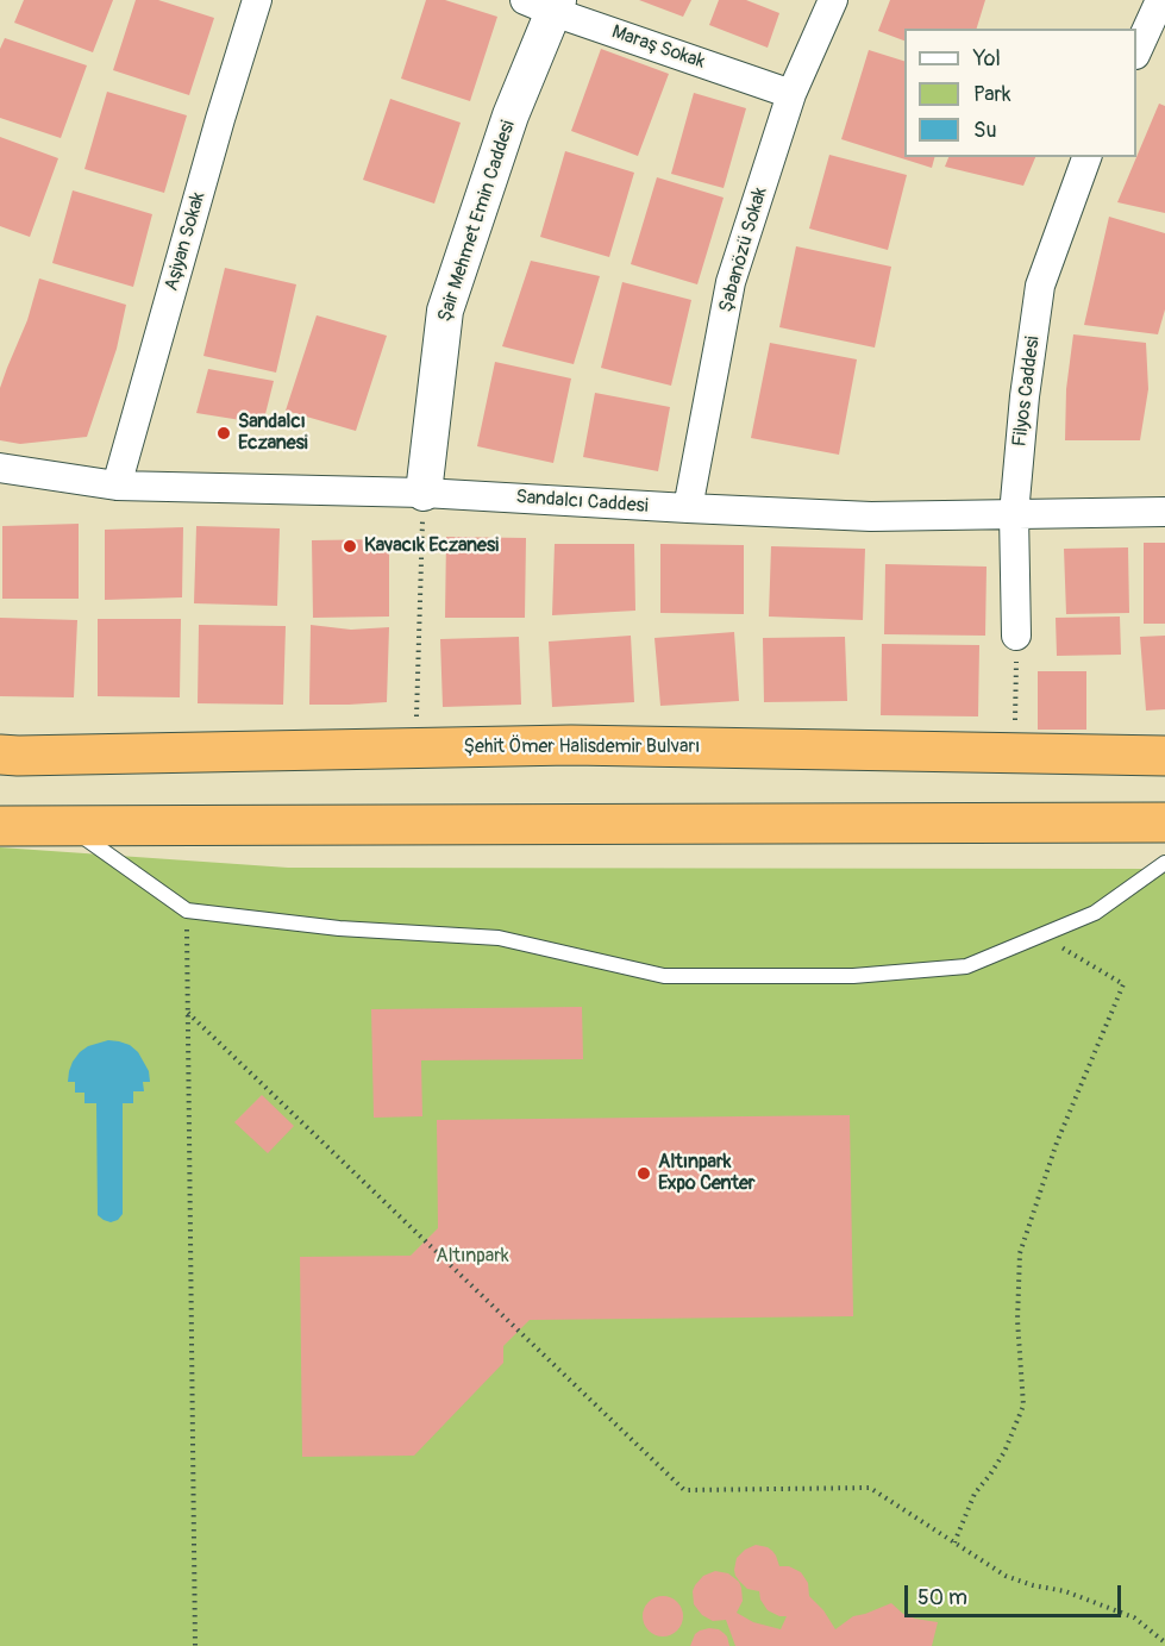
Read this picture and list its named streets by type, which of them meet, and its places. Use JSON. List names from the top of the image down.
{
  "streets": {
    "highway": ["Şehit Ömer Halisdemir Bulvarı"],
    "street": [
      "Maraş Sokak",
      "Şair Mehmet Emin Caddesi",
      "Aşiyan Sokak",
      "Şabanözü Sokak",
      "Filyos Caddesi",
      "Sandalcı Caddesi"
    ]
  },
  "crossings": [
    ["Maraş Sokak", "Şair Mehmet Emin Caddesi"],
    ["Maraş Sokak", "Şabanözü Sokak"],
    ["Şair Mehmet Emin Caddesi", "Sandalcı Caddesi"],
    ["Aşiyan Sokak", "Sandalcı Caddesi"],
    ["Şabanözü Sokak", "Sandalcı Caddesi"],
    ["Filyos Caddesi", "Sandalcı Caddesi"]
  ],
  "parks": ["Altınpark"],
  "places": ["Sandalcı Eczanesi", "Kavacık Eczanesi", "Altınpark Expo Center"],
  "legend": ["Yol", "Park", "Su"],
  "scale_bar": "50 m"
}
